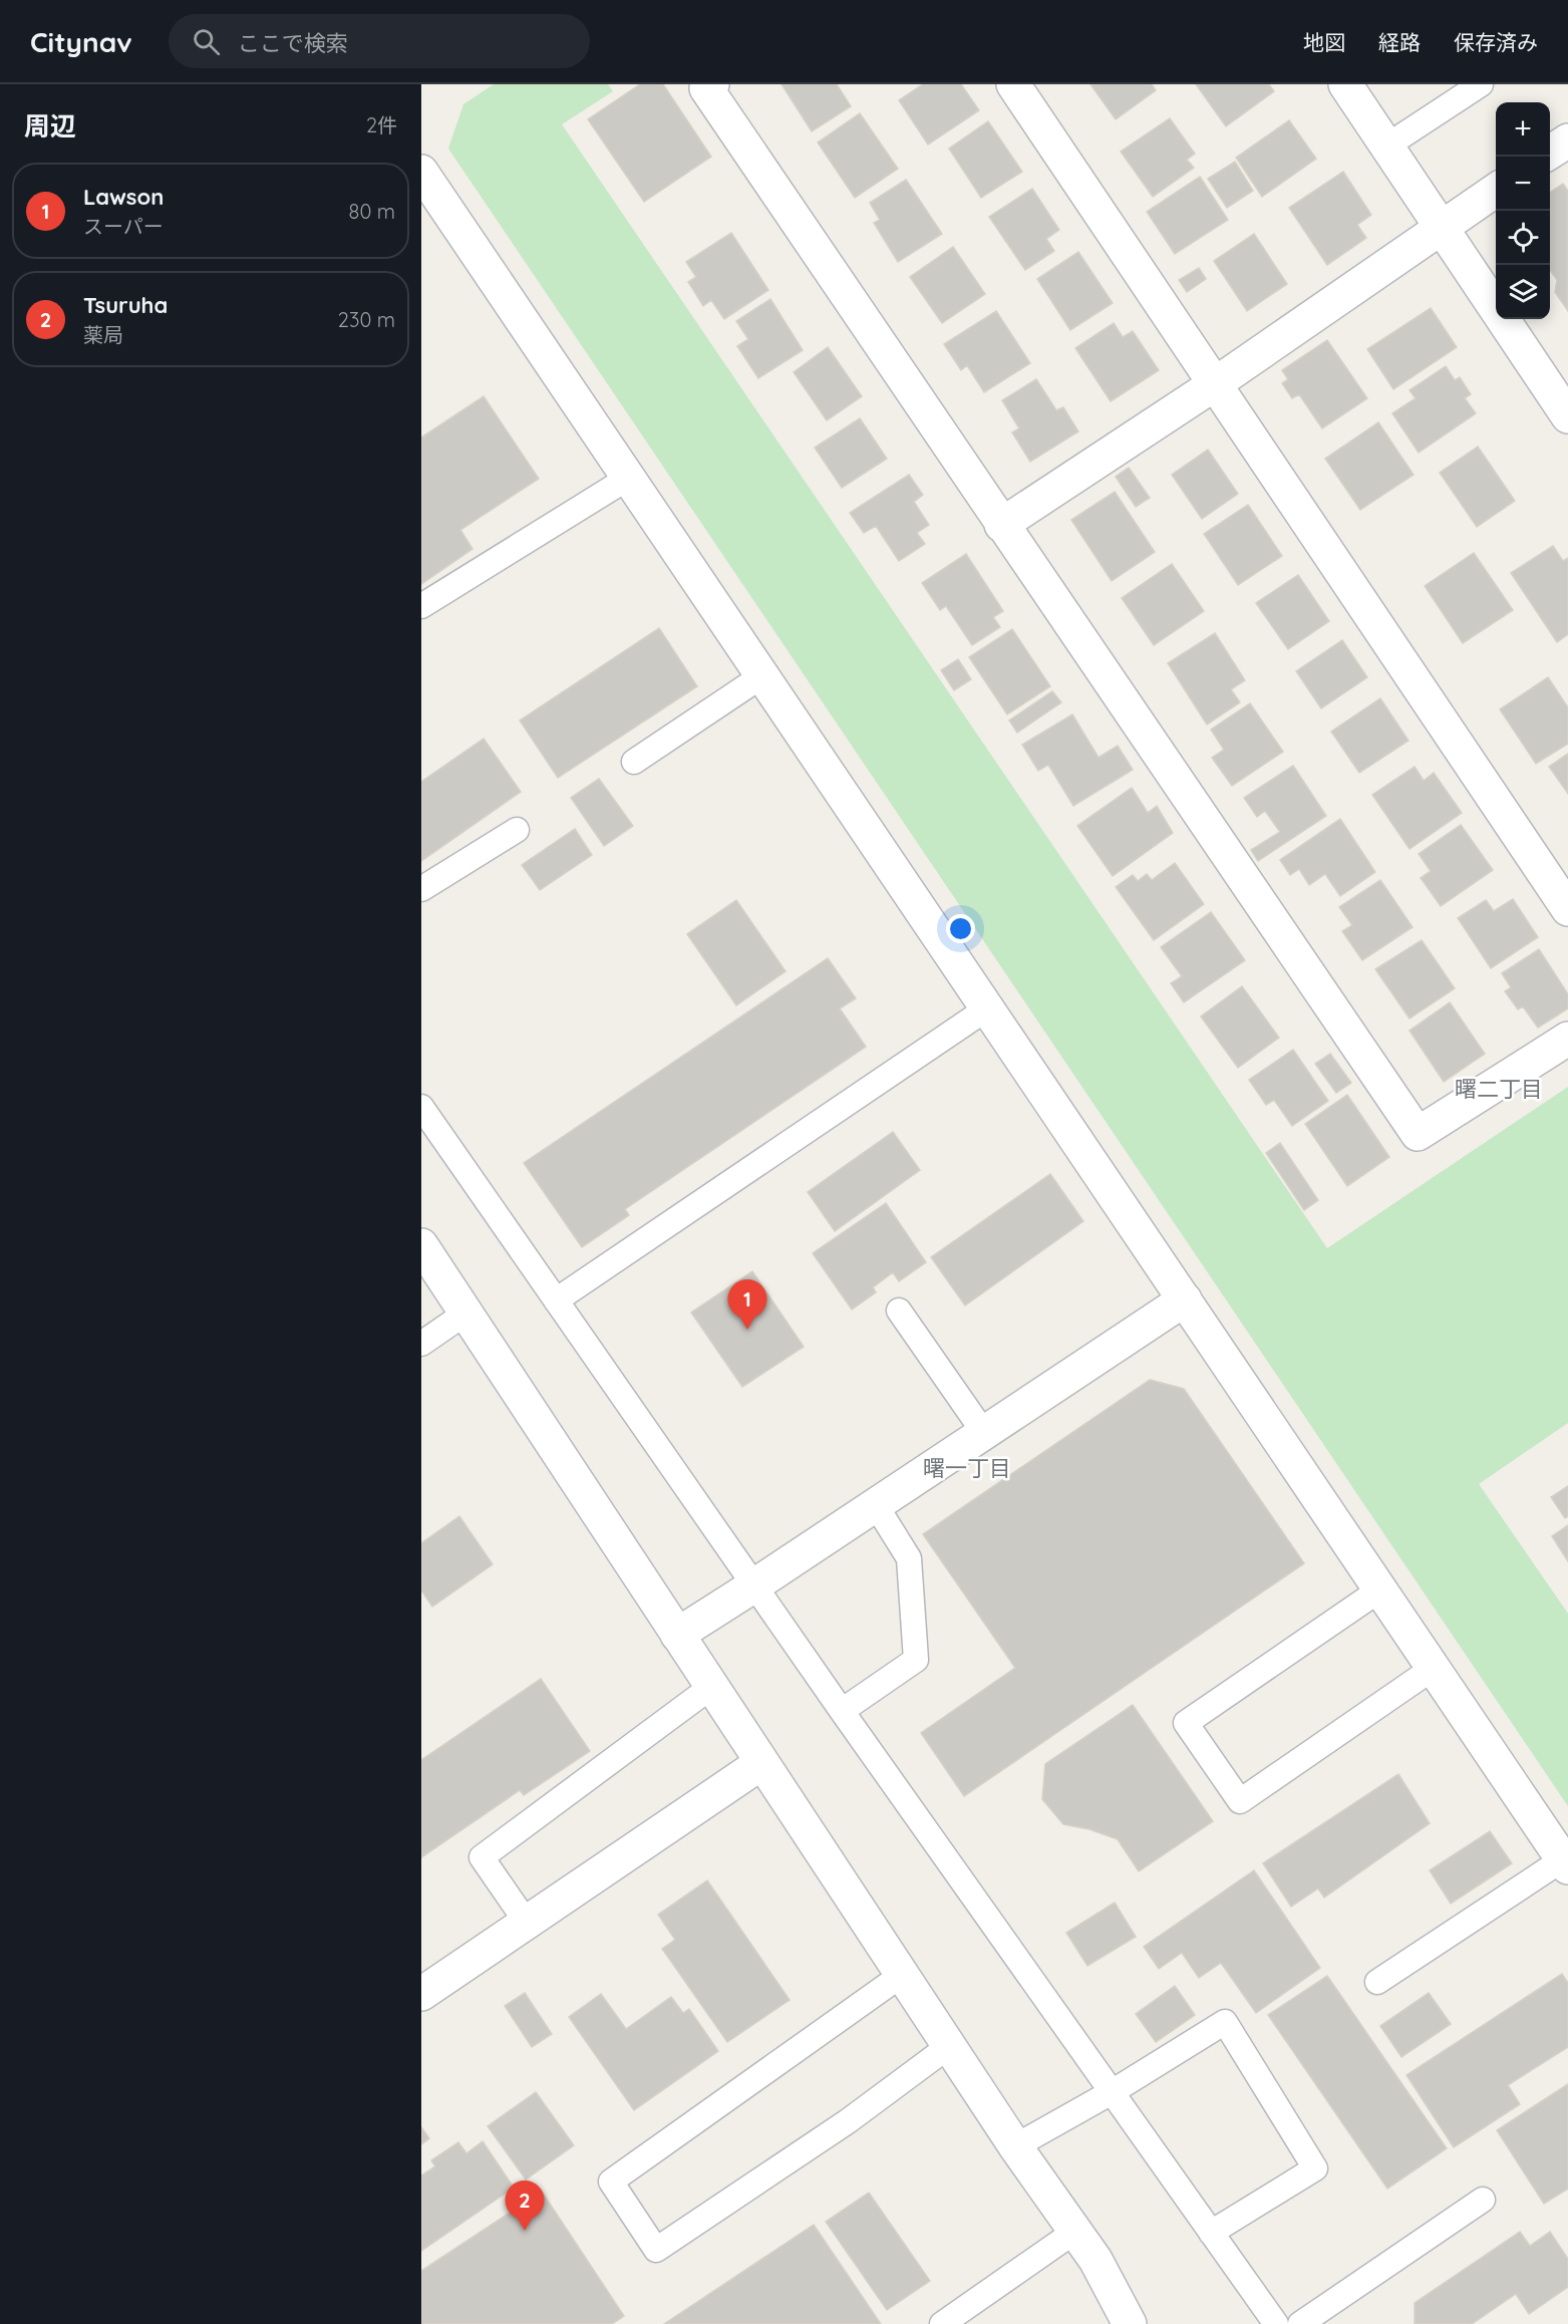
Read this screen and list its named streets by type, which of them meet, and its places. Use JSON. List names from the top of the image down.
{
  "districts": ["曙二丁目", "曙一丁目"],
  "page": {
    "header": "Citynav",
    "search": "ここで検索",
    "nav": ["地図", "経路", "保存済み"],
    "heading": ["周辺", "2件"],
    "map_buttons": ["+", "−"],
    "list": [
      {
        "mark": "1",
        "name": "Lawson",
        "note": "スーパー",
        "value": "80 m"
      },
      {
        "mark": "2",
        "name": "Tsuruha",
        "note": "薬局",
        "value": "230 m"
      }
    ],
    "pins": ["1", "2"]
  }
}
